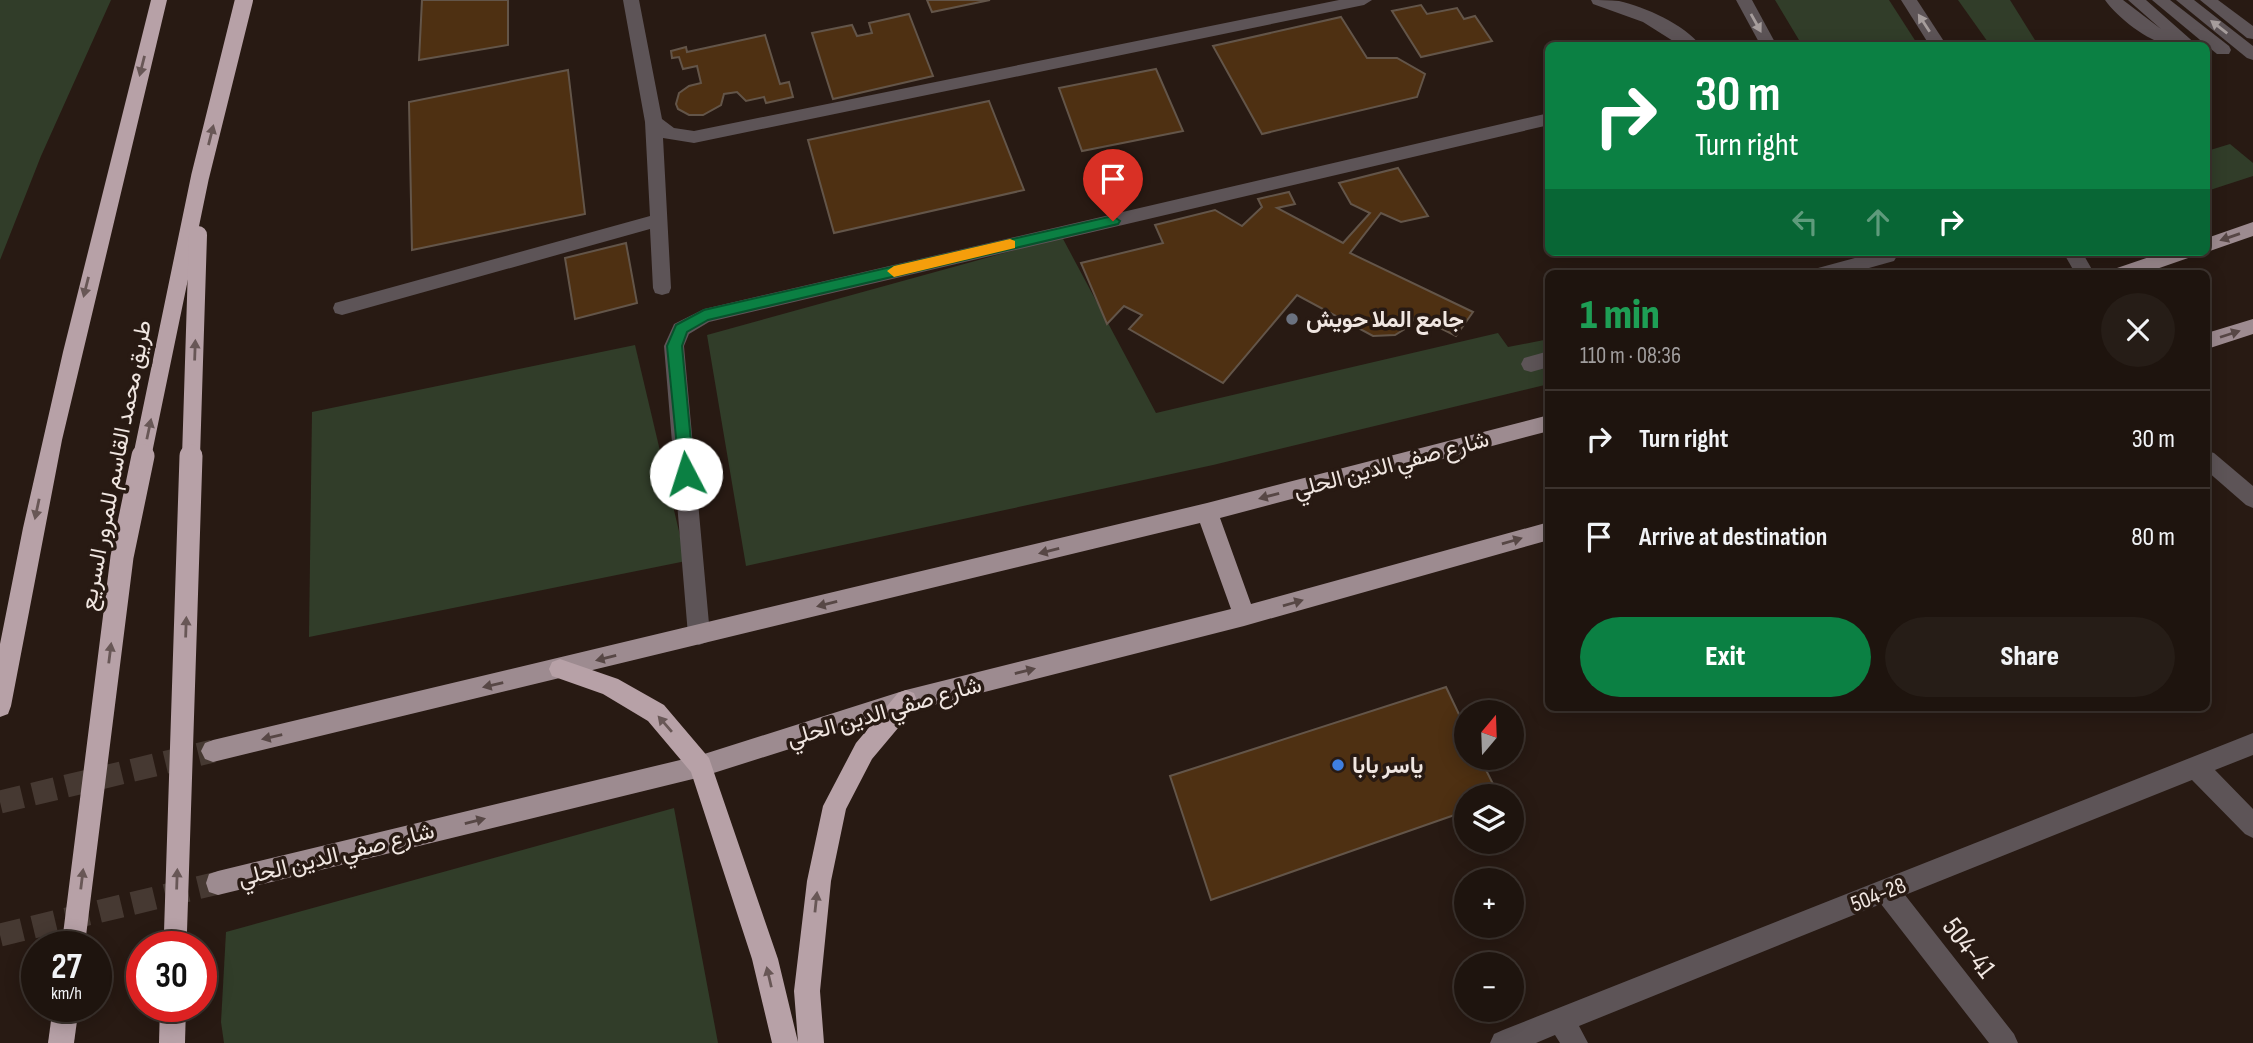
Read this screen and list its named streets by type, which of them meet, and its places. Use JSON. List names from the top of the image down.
{
  "streets": {
    "highway": ["طريق محمد القاسم للمرور السريع"],
    "main road": ["شارع صفي الدين الحلي"],
    "street": ["504-28", "504-41"]
  },
  "crossings": [
    ["504-28", "504-41"]
  ],
  "places": ["جامع الملا حويش", "ياسر بابا"],
  "north": "top",
  "page": {
    "turn": ["30 m", "Turn right"],
    "heading": ["1 min", "110 m · 08:36"],
    "list": [
      {
        "name": "Turn right",
        "value": "30 m"
      },
      {
        "name": "Arrive at destination",
        "value": "80 m"
      }
    ],
    "buttons": ["Exit", "Share"],
    "map_buttons": ["+", "−"],
    "speed": "27 km/h",
    "limit": "30"
  }
}
